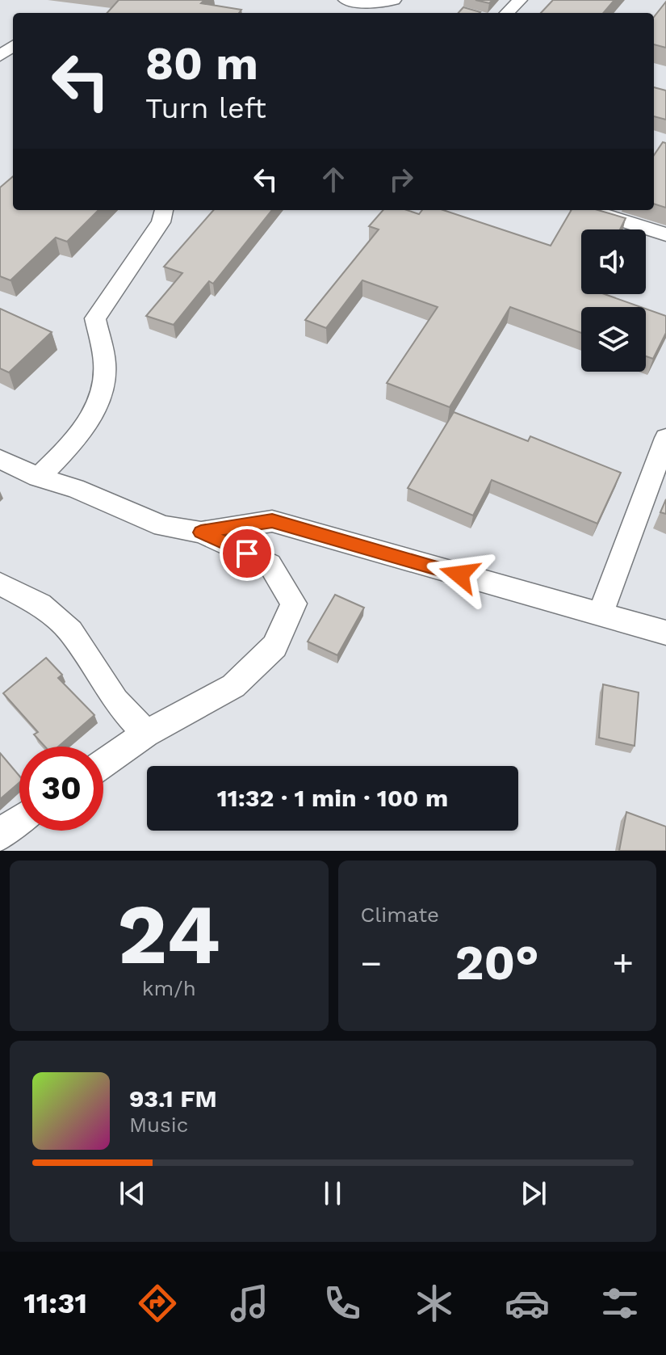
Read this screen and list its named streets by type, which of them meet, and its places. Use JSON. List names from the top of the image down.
{
  "page": {
    "turn": ["80 m", "Turn left"],
    "limit": "30",
    "trip": "11:32 · 1 min · 100 m",
    "tile": [
      ["24", "km/h"],
      "Climate"
    ],
    "heat": ["−", "20°", "+"],
    "song": ["93.1 FM", "Music"],
    "tabs": "11:31"
  }
}
